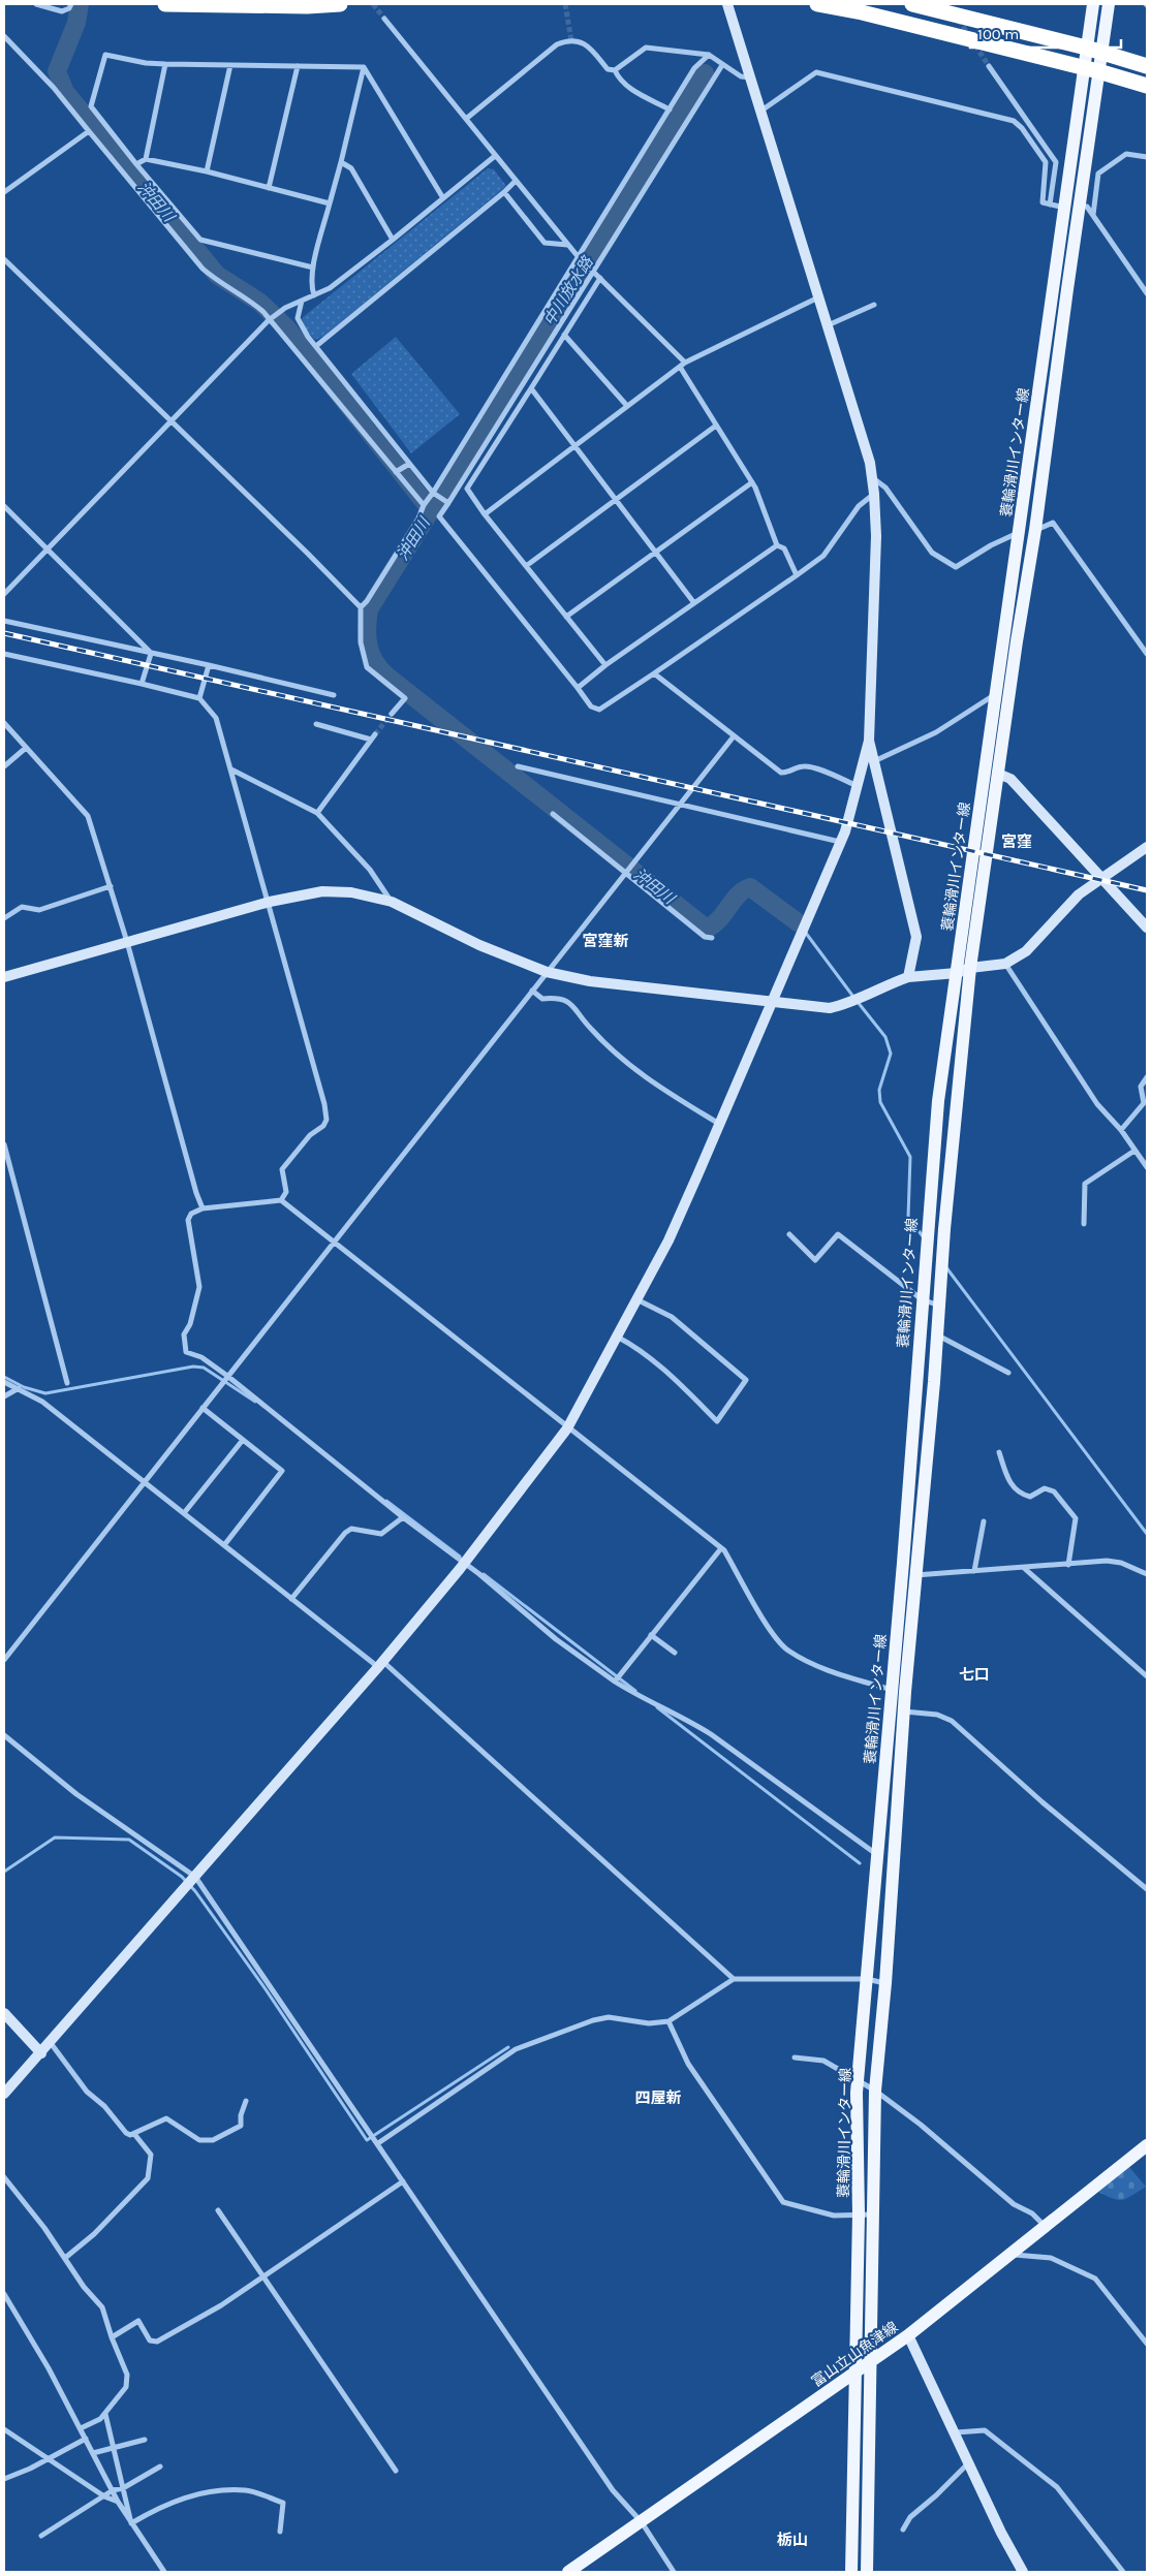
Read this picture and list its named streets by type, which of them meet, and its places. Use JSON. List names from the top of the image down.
{
  "streets": {
    "main road": ["蓑輪滑川インター線", "富山立山魚津線"]
  },
  "crossings": [
    ["蓑輪滑川インター線", "富山立山魚津線"]
  ],
  "districts": [
    "宮窪",
    "宮窪新",
    "七口",
    "四屋新",
    "栃山"
  ],
  "water": ["沖田川", "中川放水路"],
  "scale_bar": "100 m"
}
